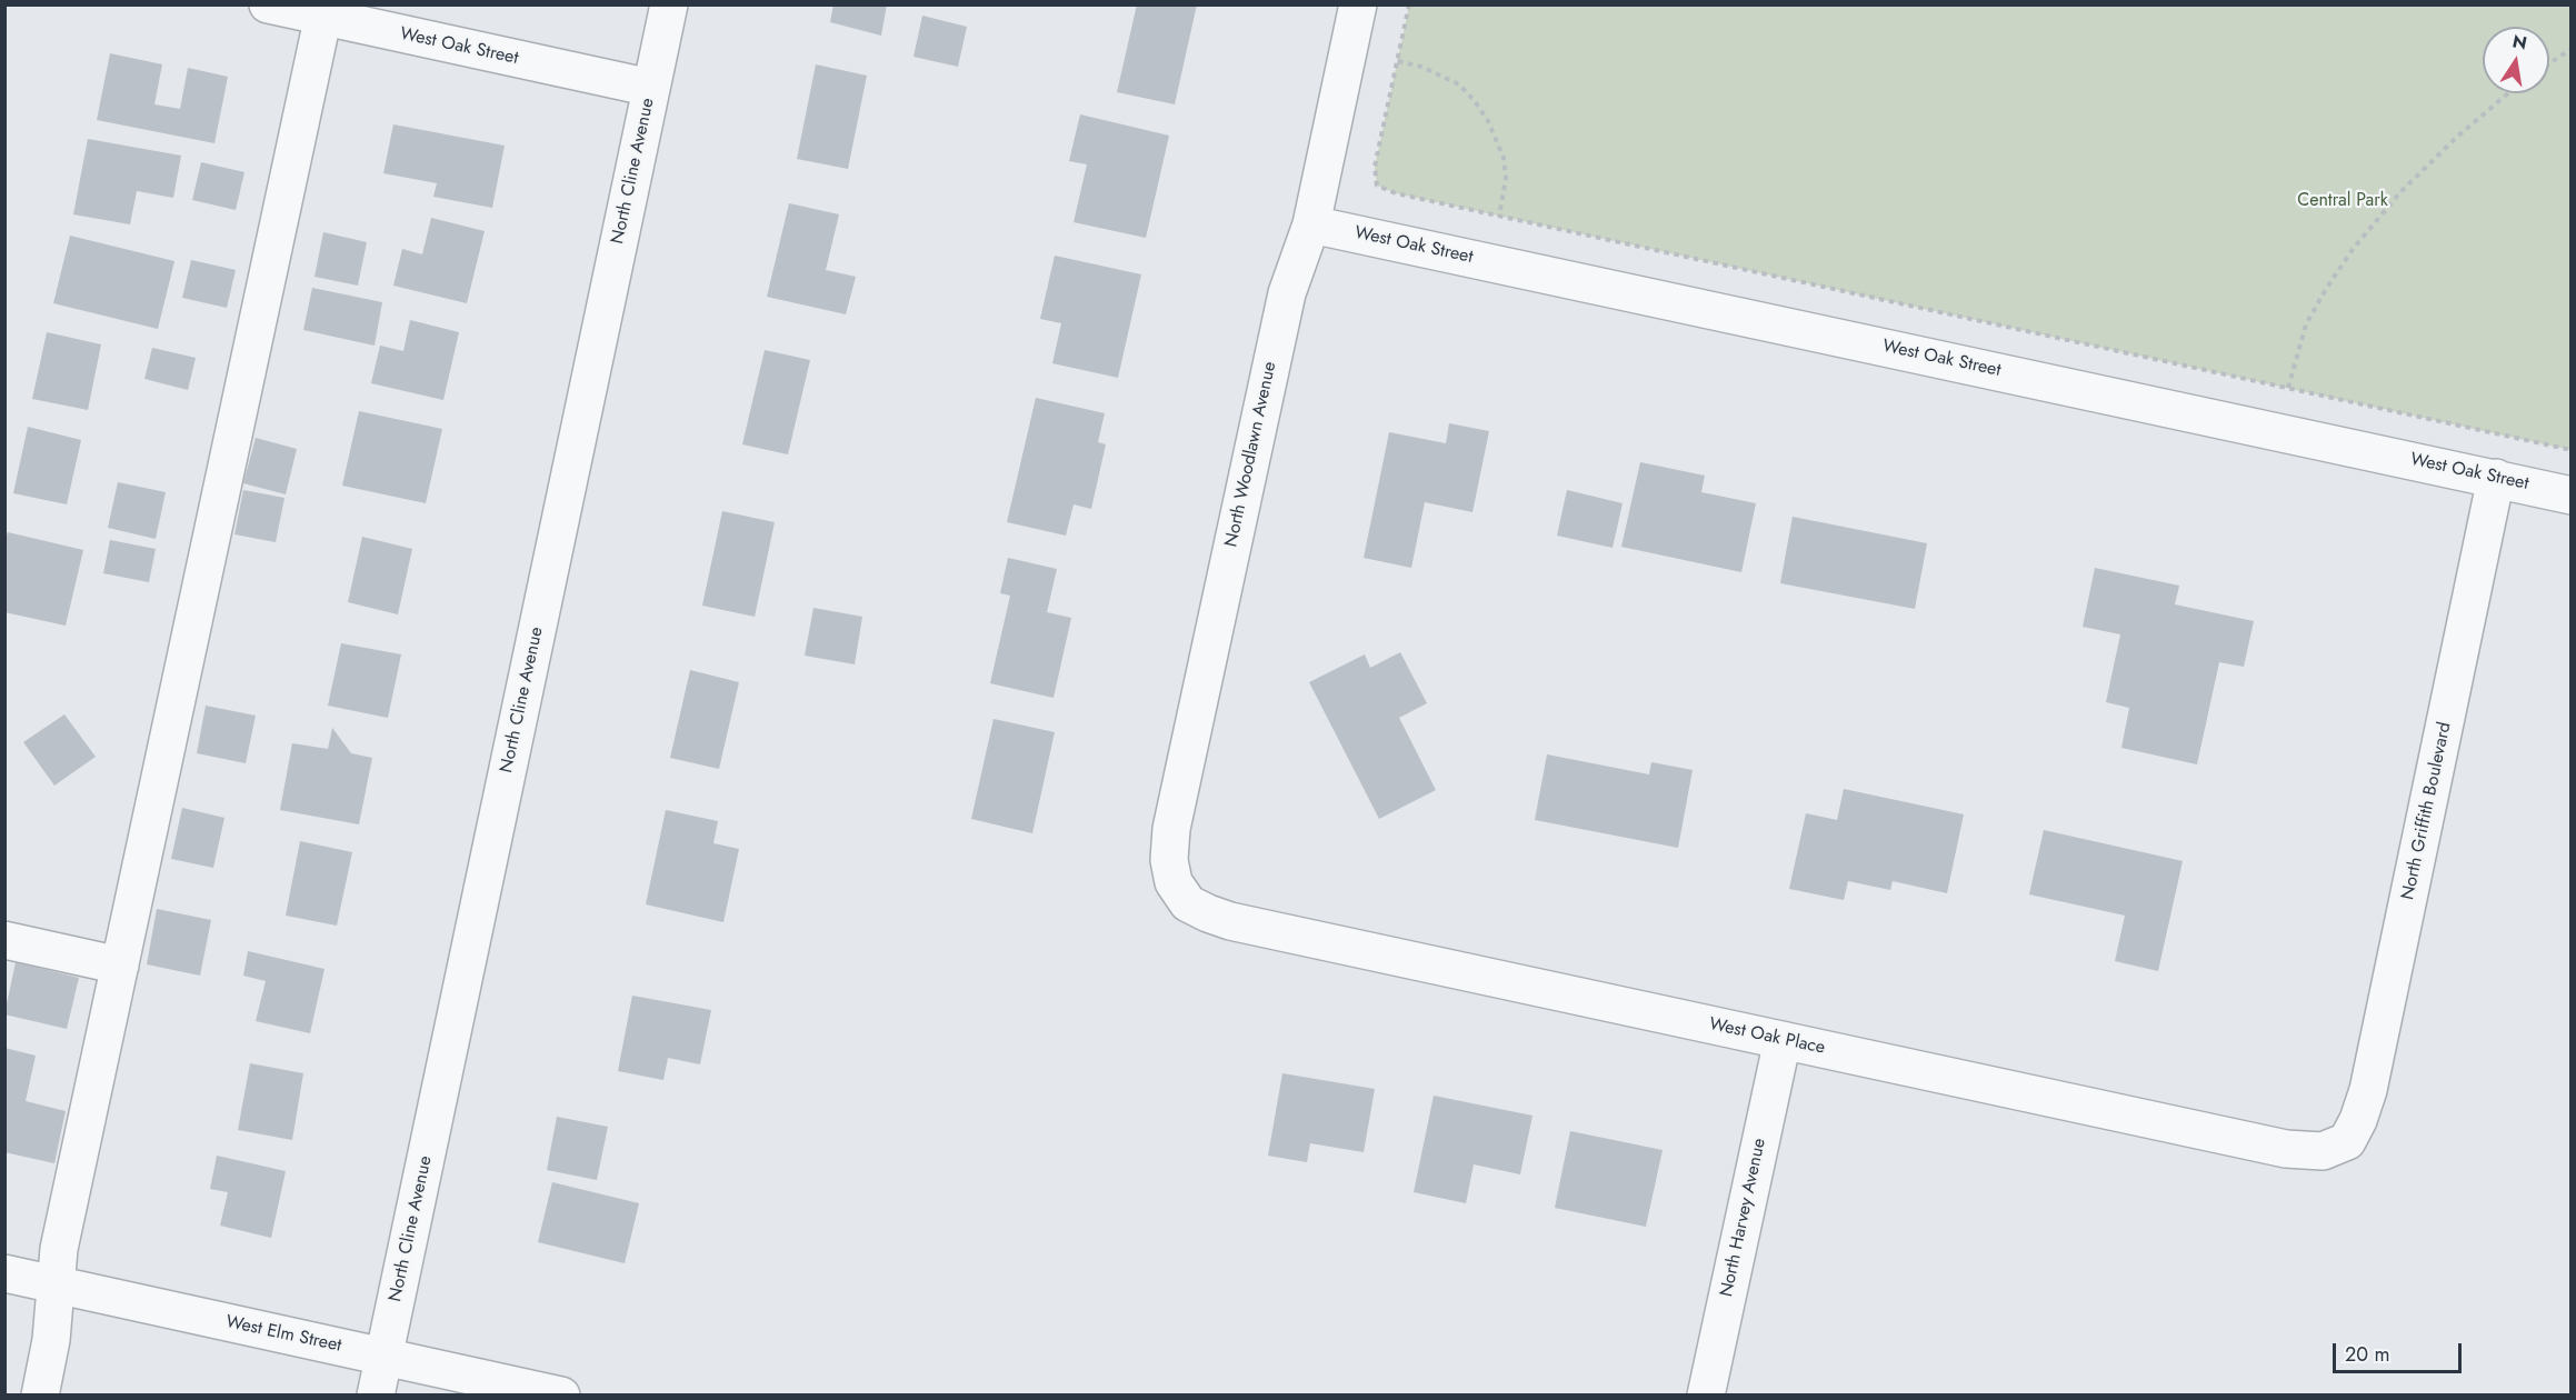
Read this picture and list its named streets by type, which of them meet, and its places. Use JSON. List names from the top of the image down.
{
  "streets": {
    "street": [
      "West Oak Street",
      "North Cline Avenue",
      "North Woodlawn Avenue",
      "North Griffith Boulevard",
      "West Oak Place",
      "North Harvey Avenue",
      "West Elm Street"
    ]
  },
  "crossings": [
    ["West Oak Street", "North Cline Avenue"],
    ["West Oak Street", "North Woodlawn Avenue"],
    ["West Oak Street", "North Griffith Boulevard"],
    ["North Cline Avenue", "West Elm Street"],
    ["North Woodlawn Avenue", "West Oak Place"],
    ["North Griffith Boulevard", "West Oak Place"],
    ["West Oak Place", "North Harvey Avenue"]
  ],
  "parks": ["Central Park"],
  "scale_bar": "20 m",
  "north": "top"
}
